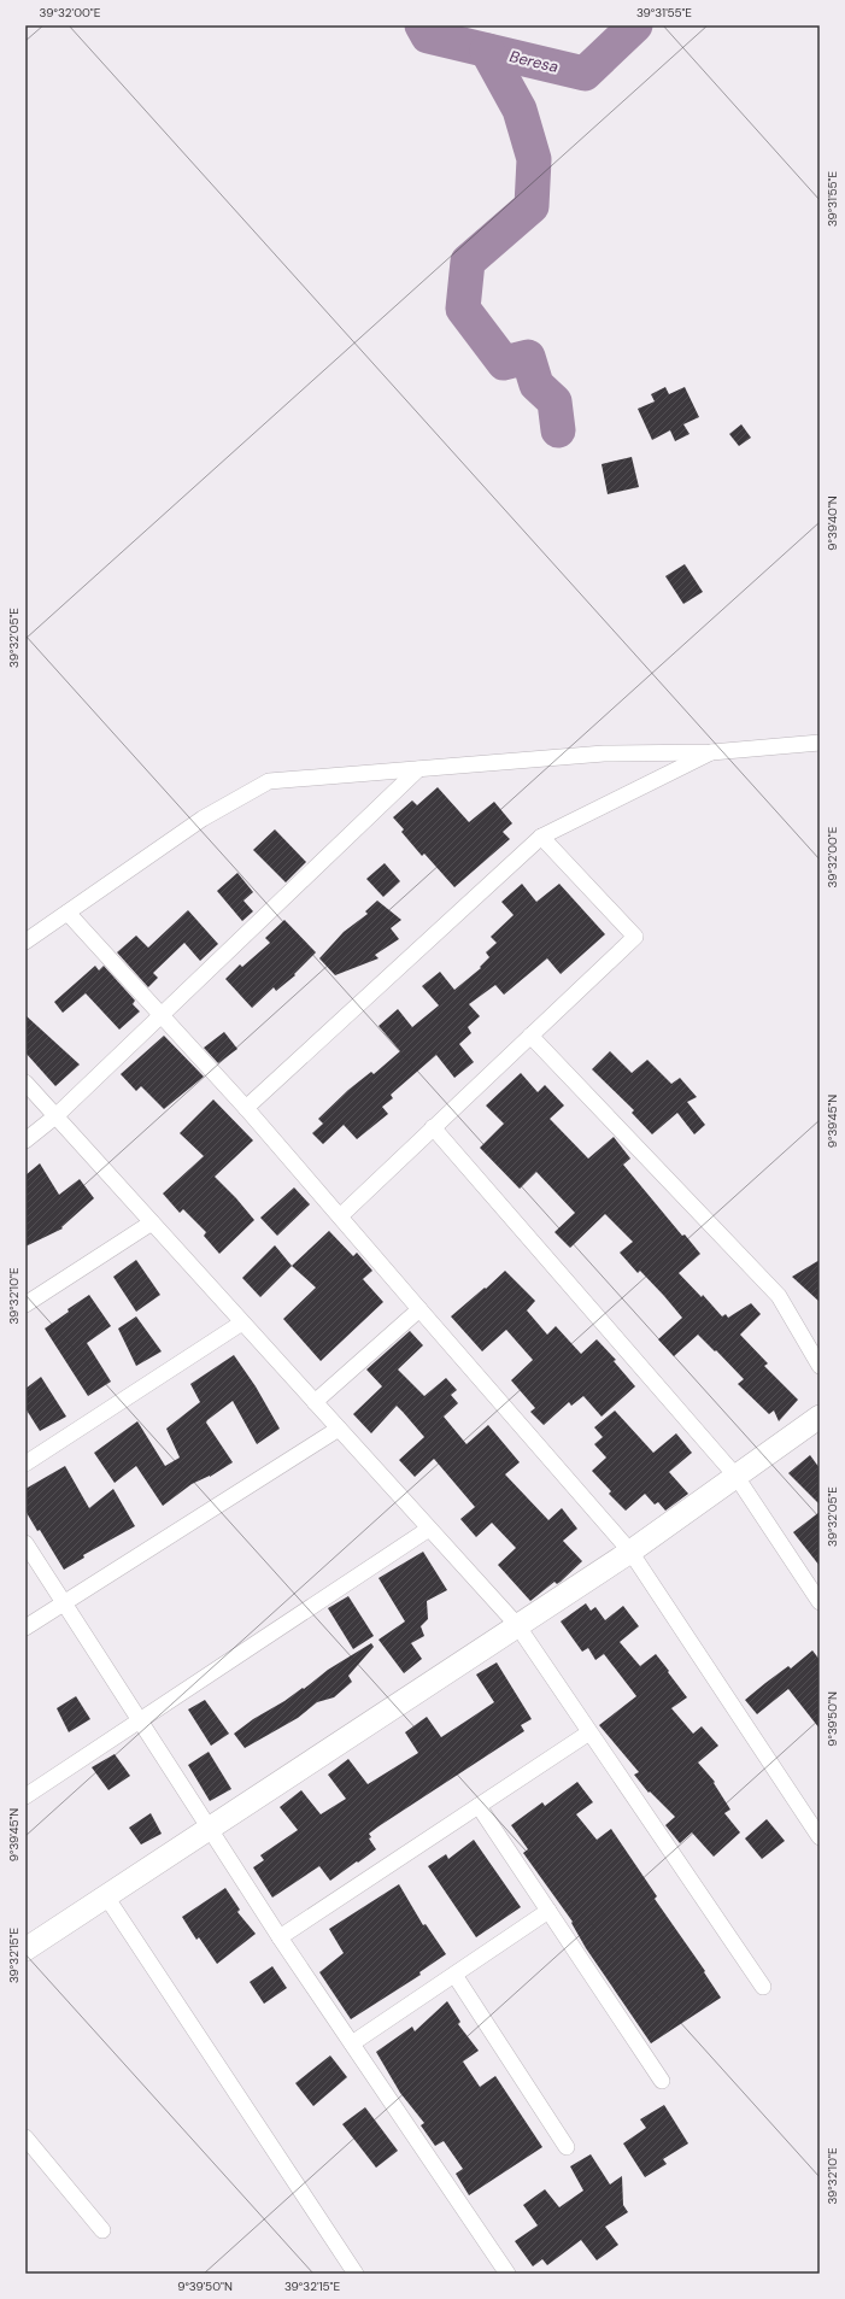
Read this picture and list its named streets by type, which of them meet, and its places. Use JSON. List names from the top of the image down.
{
  "water": ["Beresa"],
  "coordinates": [
    "39°32'00\"E",
    "39°31'55\"E",
    "9°39'40\"N",
    "39°32'05\"E",
    "9°39'45\"N",
    "39°32'10\"E",
    "9°39'50\"N",
    "39°32'15\"E"
  ]
}
